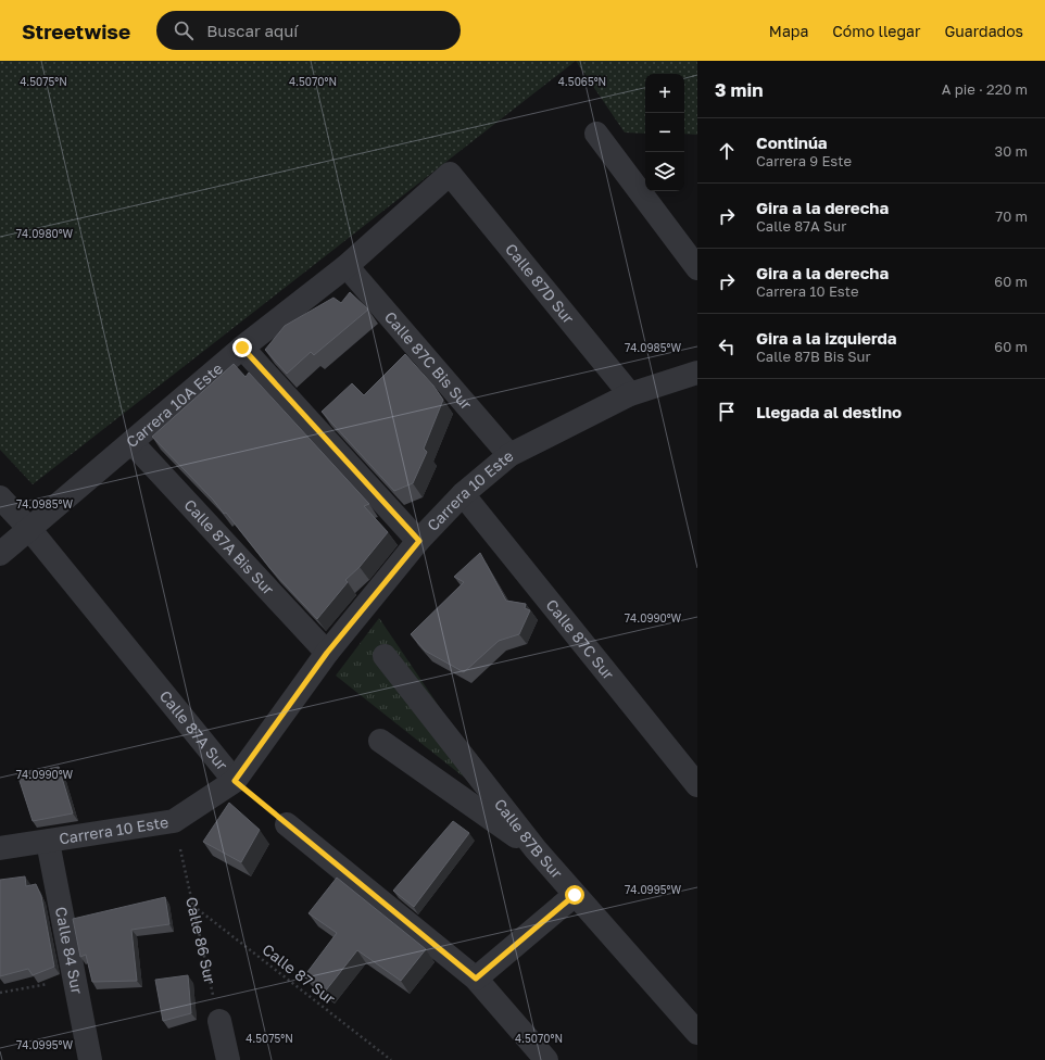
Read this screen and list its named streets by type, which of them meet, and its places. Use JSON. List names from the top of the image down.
{
  "streets": {
    "street": [
      "Calle 87D Sur",
      "Calle 87C Bis Sur",
      "Carrera 10A Este",
      "Carrera 10 Este",
      "Calle 87A Bis Sur",
      "Calle 87C Sur",
      "Calle 87A Sur",
      "Calle 87B Sur",
      "Calle 84 Sur"
    ],
    "path": ["Calle 86 Sur", "Calle 87 Sur"]
  },
  "crossings": [
    ["Calle 87D Sur", "Carrera 10A Este"],
    ["Calle 87D Sur", "Carrera 10 Este"],
    ["Calle 87C Bis Sur", "Carrera 10A Este"],
    ["Calle 87C Bis Sur", "Carrera 10 Este"],
    ["Carrera 10A Este", "Calle 87A Bis Sur"],
    ["Carrera 10A Este", "Calle 87A Sur"],
    ["Carrera 10 Este", "Calle 87A Bis Sur"],
    ["Carrera 10 Este", "Calle 87C Sur"],
    ["Carrera 10 Este", "Calle 87A Sur"],
    ["Carrera 10 Este", "Calle 86 Sur"],
    ["Carrera 10 Este", "Calle 84 Sur"],
    ["Calle 86 Sur", "Calle 87 Sur"]
  ],
  "page": {
    "header": "Streetwise",
    "search": "Buscar aquí",
    "nav": ["Mapa", "Cómo llegar", "Guardados"],
    "heading": ["3 min", "A pie · 220 m"],
    "map_buttons": ["+", "−"],
    "list": [
      ["Continúa", "Carrera 9 Este", "30 m"],
      ["Gira a la derecha", "Calle 87A Sur", "70 m"],
      ["Gira a la derecha", "Carrera 10 Este", "60 m"],
      ["Gira a la izquierda", "Calle 87B Bis Sur", "60 m"],
      "Llegada al destino"
    ]
  },
  "coordinates": [
    "4.5075°N",
    "4.5070°N",
    "4.5065°N",
    "74.0980°W",
    "74.0985°W",
    "74.0990°W",
    "74.0995°W"
  ]
}
